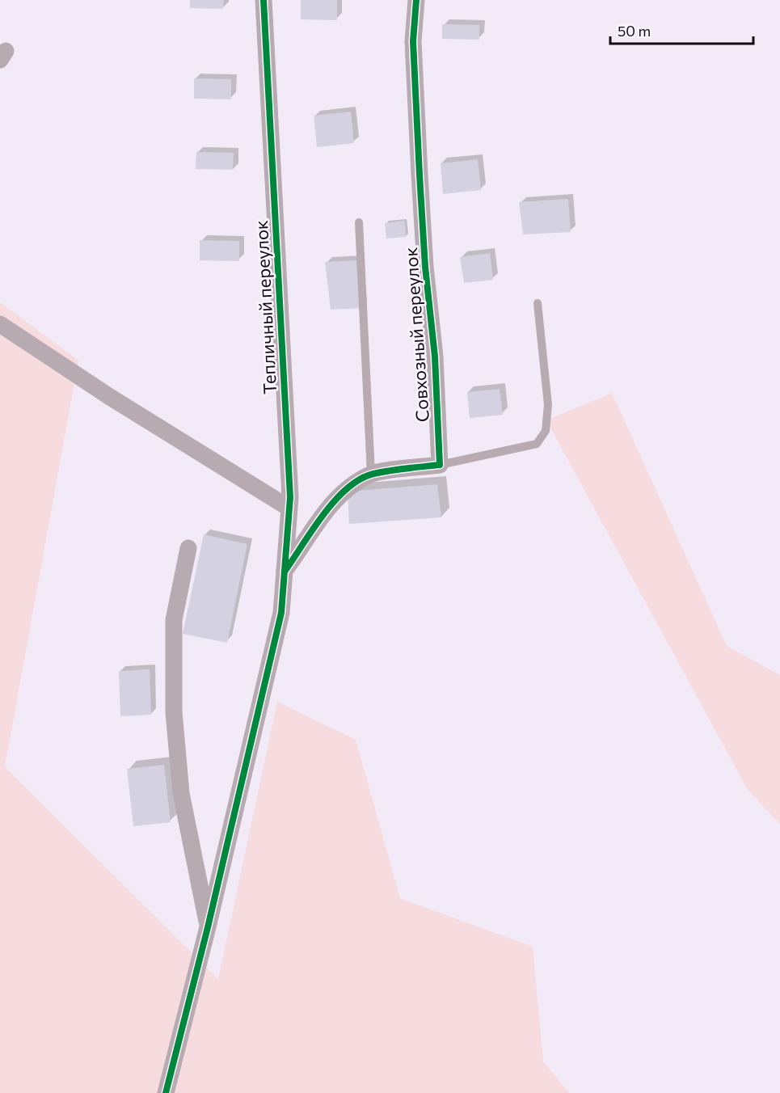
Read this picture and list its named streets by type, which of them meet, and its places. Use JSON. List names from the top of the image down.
{
  "streets": {
    "street": ["Тепличный переулок", "Совхозный переулок"]
  },
  "scale_bar": "50 m"
}
